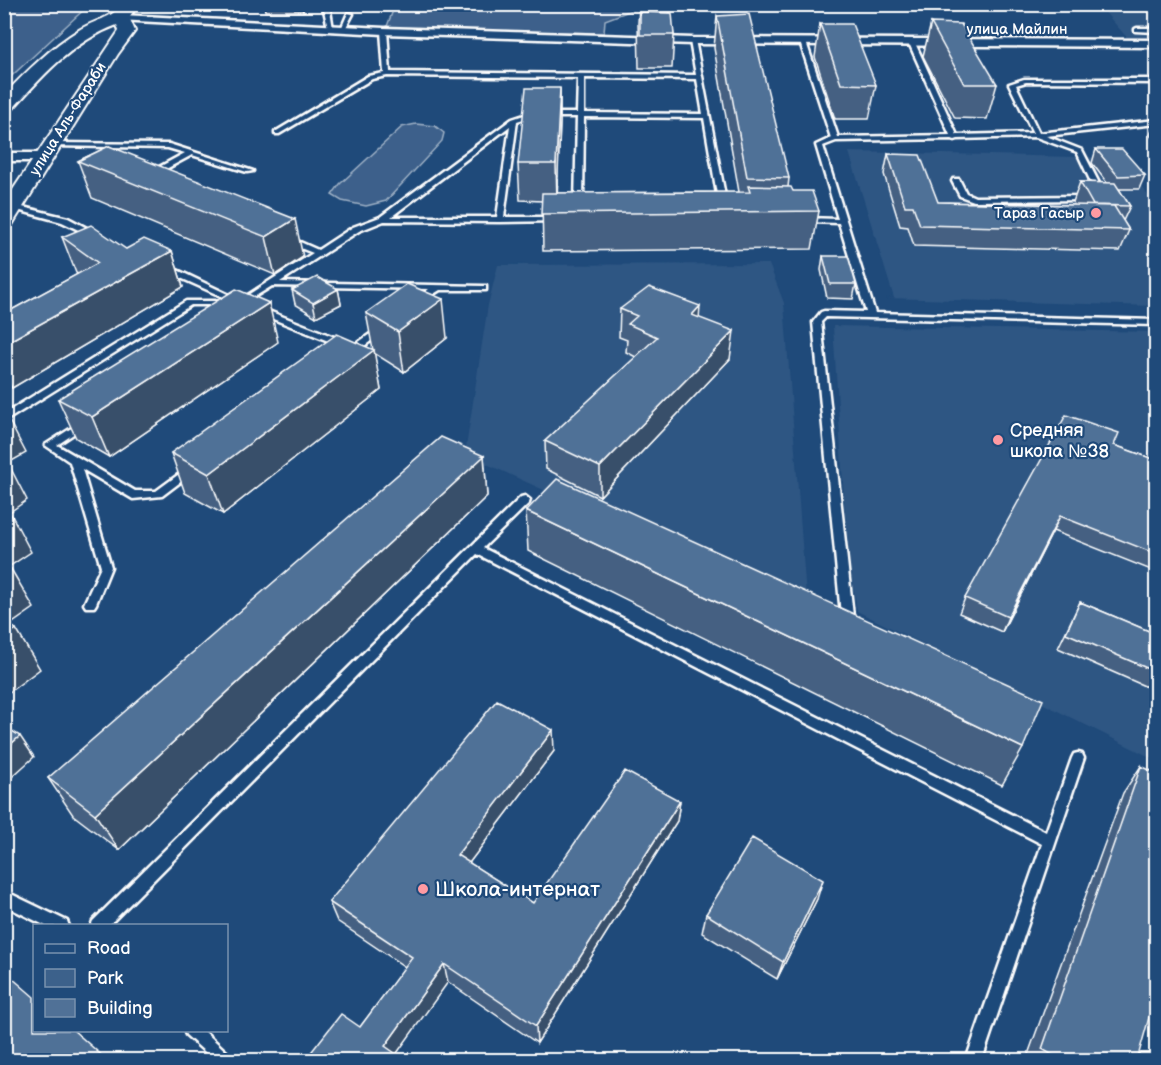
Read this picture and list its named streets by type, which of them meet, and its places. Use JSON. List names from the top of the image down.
{
  "streets": {
    "main road": ["улица Аль-Фараби"],
    "street": ["улица Майлин"]
  },
  "crossings": [
    ["улица Майлин", "улица Аль-Фараби"]
  ],
  "places": ["Тараз Гасыр", "Средняя школа №38", "Школа-интернат"],
  "legend": ["Road", "Park", "Building"]
}
